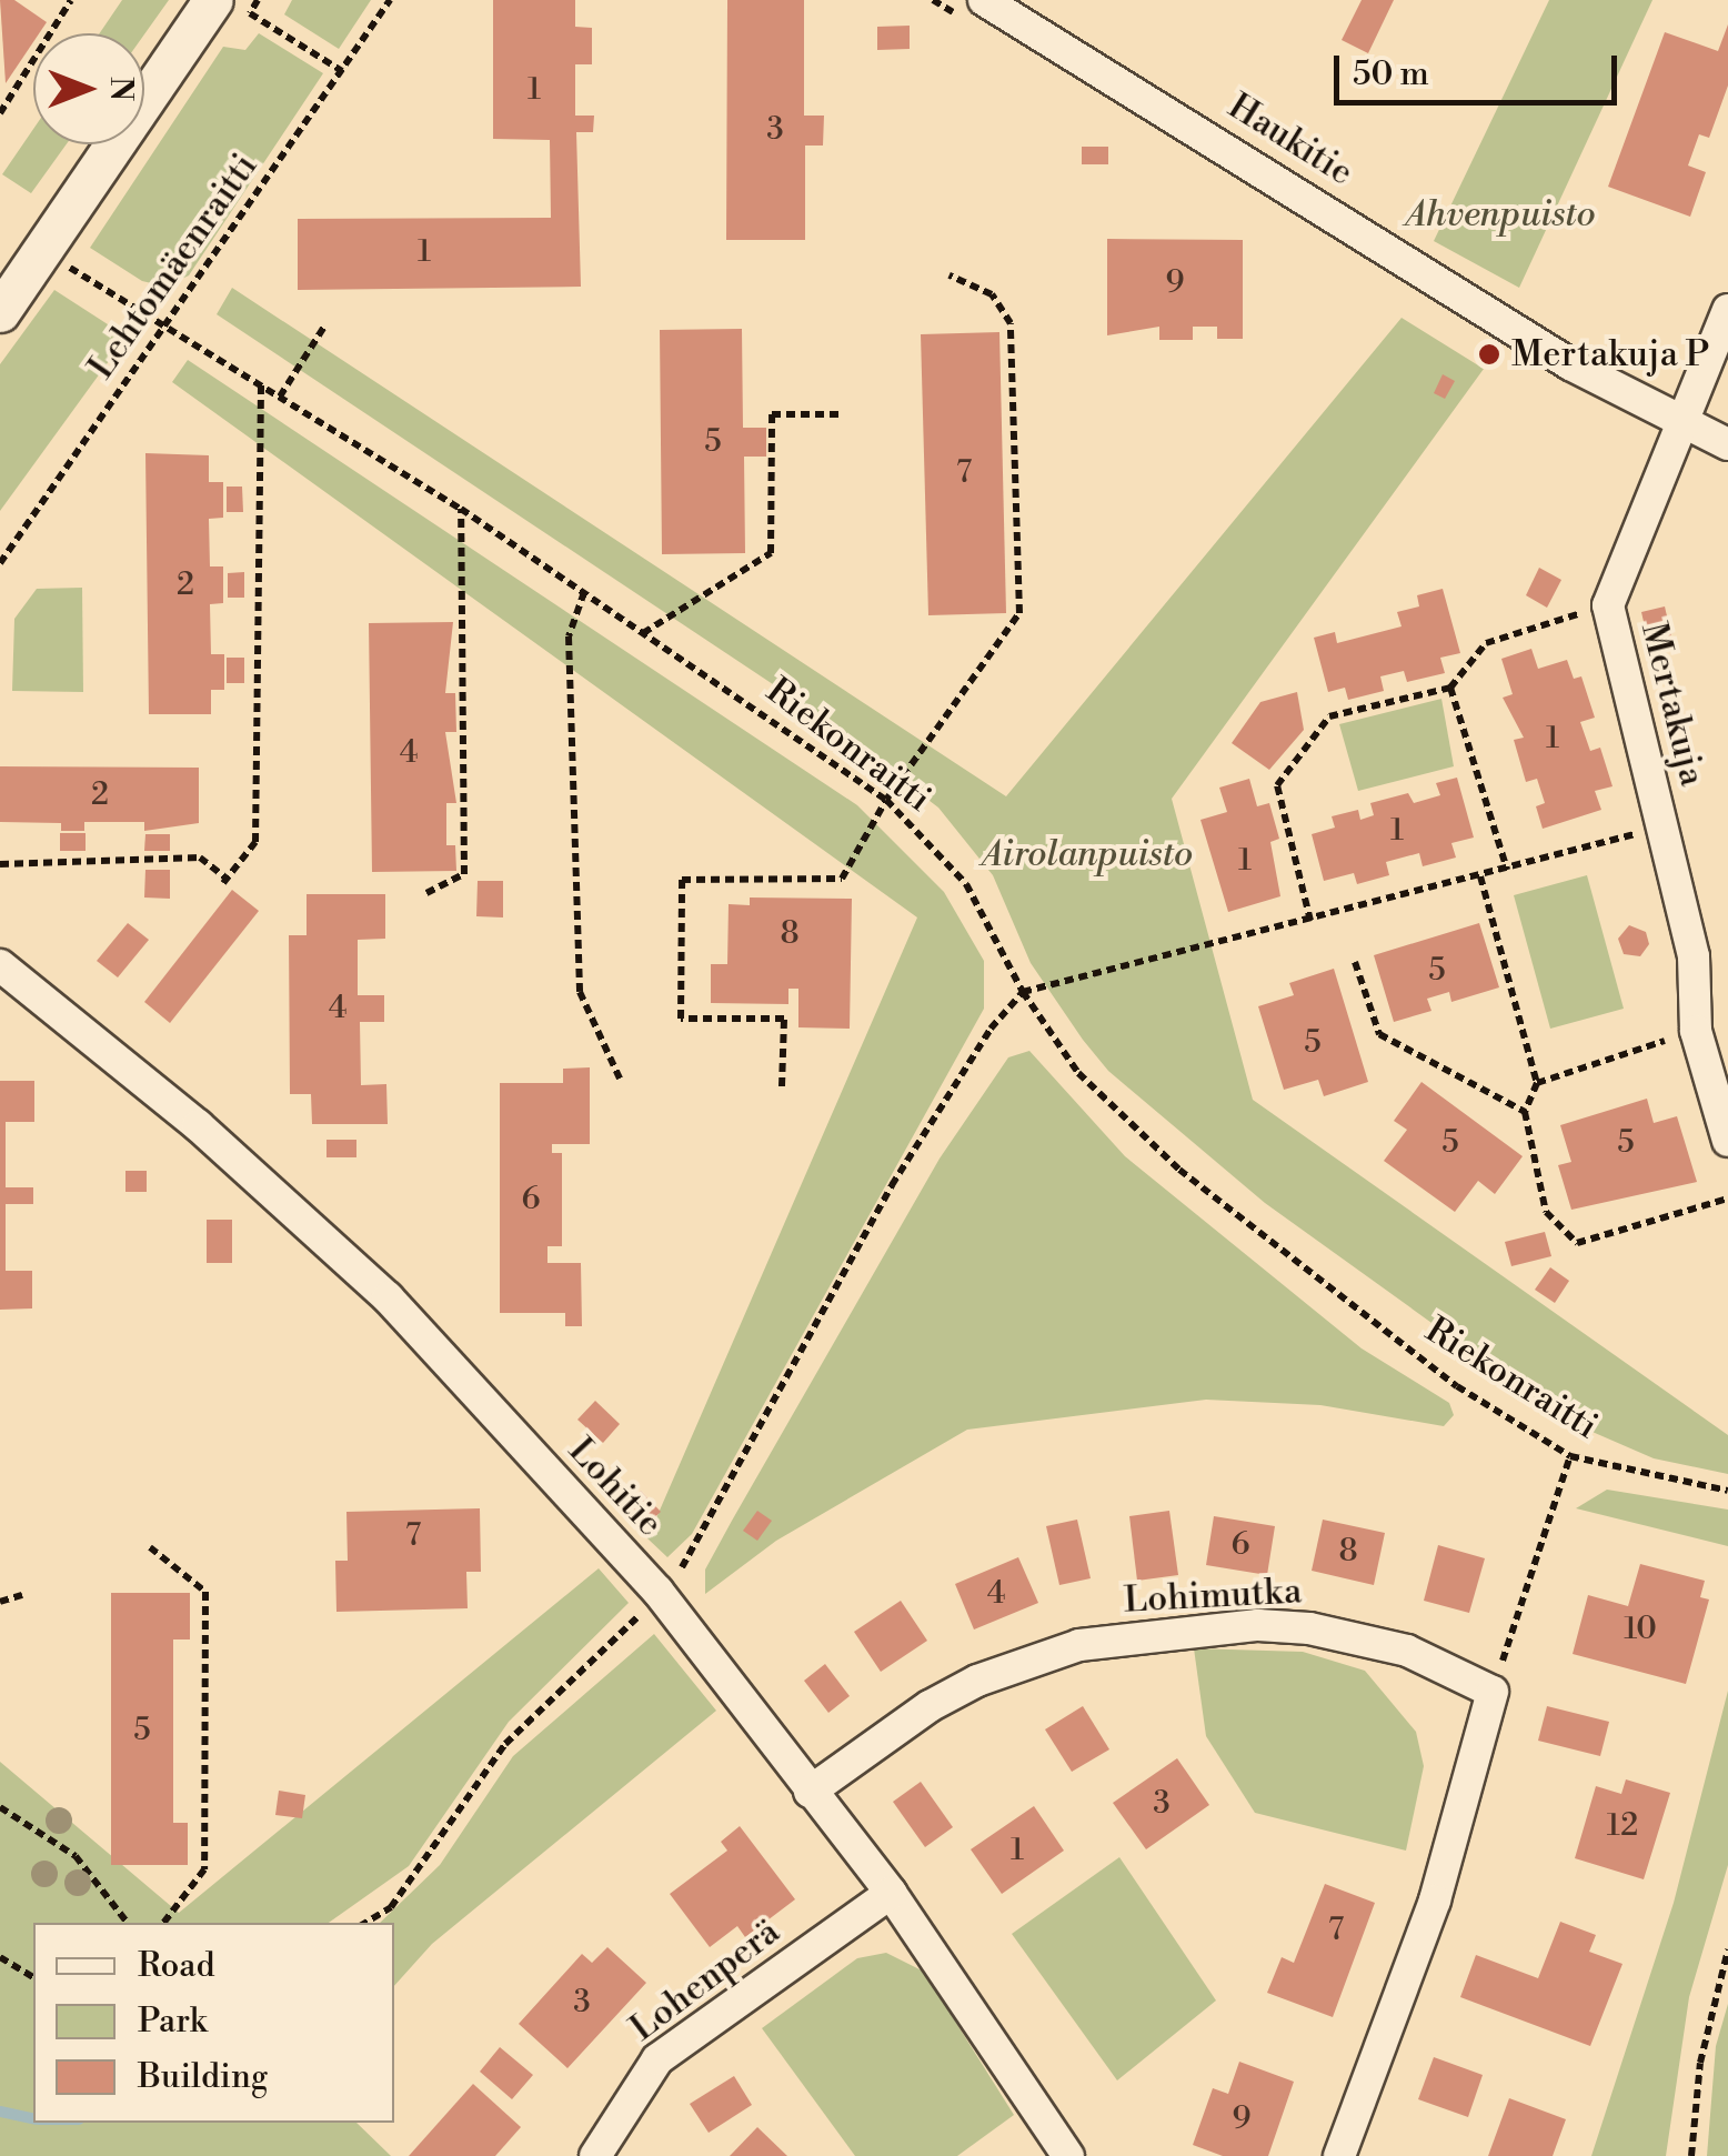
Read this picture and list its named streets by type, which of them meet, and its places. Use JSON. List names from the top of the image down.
{
  "streets": {
    "street": [
      "Haukitie",
      "Mertakuja",
      "Lohitie",
      "Lohimutka",
      "Lohenperä"
    ],
    "path": ["Lehtomäenraitti", "Riekonraitti"]
  },
  "crossings": [
    ["Haukitie", "Mertakuja"],
    ["Lehtomäenraitti", "Riekonraitti"],
    ["Lohitie", "Lohimutka"],
    ["Lohitie", "Lohenperä"]
  ],
  "parks": ["Ahvenpuisto", "Airolanpuisto"],
  "places": ["Mertakuja P"],
  "house_numbers": [
    "1",
    "3",
    "1",
    "9",
    "5",
    "7",
    "2",
    "1",
    "4",
    "2",
    "1",
    "1",
    "8",
    "5",
    "4",
    "5",
    "5",
    "5",
    "6",
    "7",
    "6",
    "8",
    "4",
    "10",
    "5",
    "3",
    "12",
    "1",
    "7",
    "3",
    "9"
  ],
  "legend": ["Road", "Park", "Building"],
  "scale_bar": "50 m",
  "north": "right"
}
